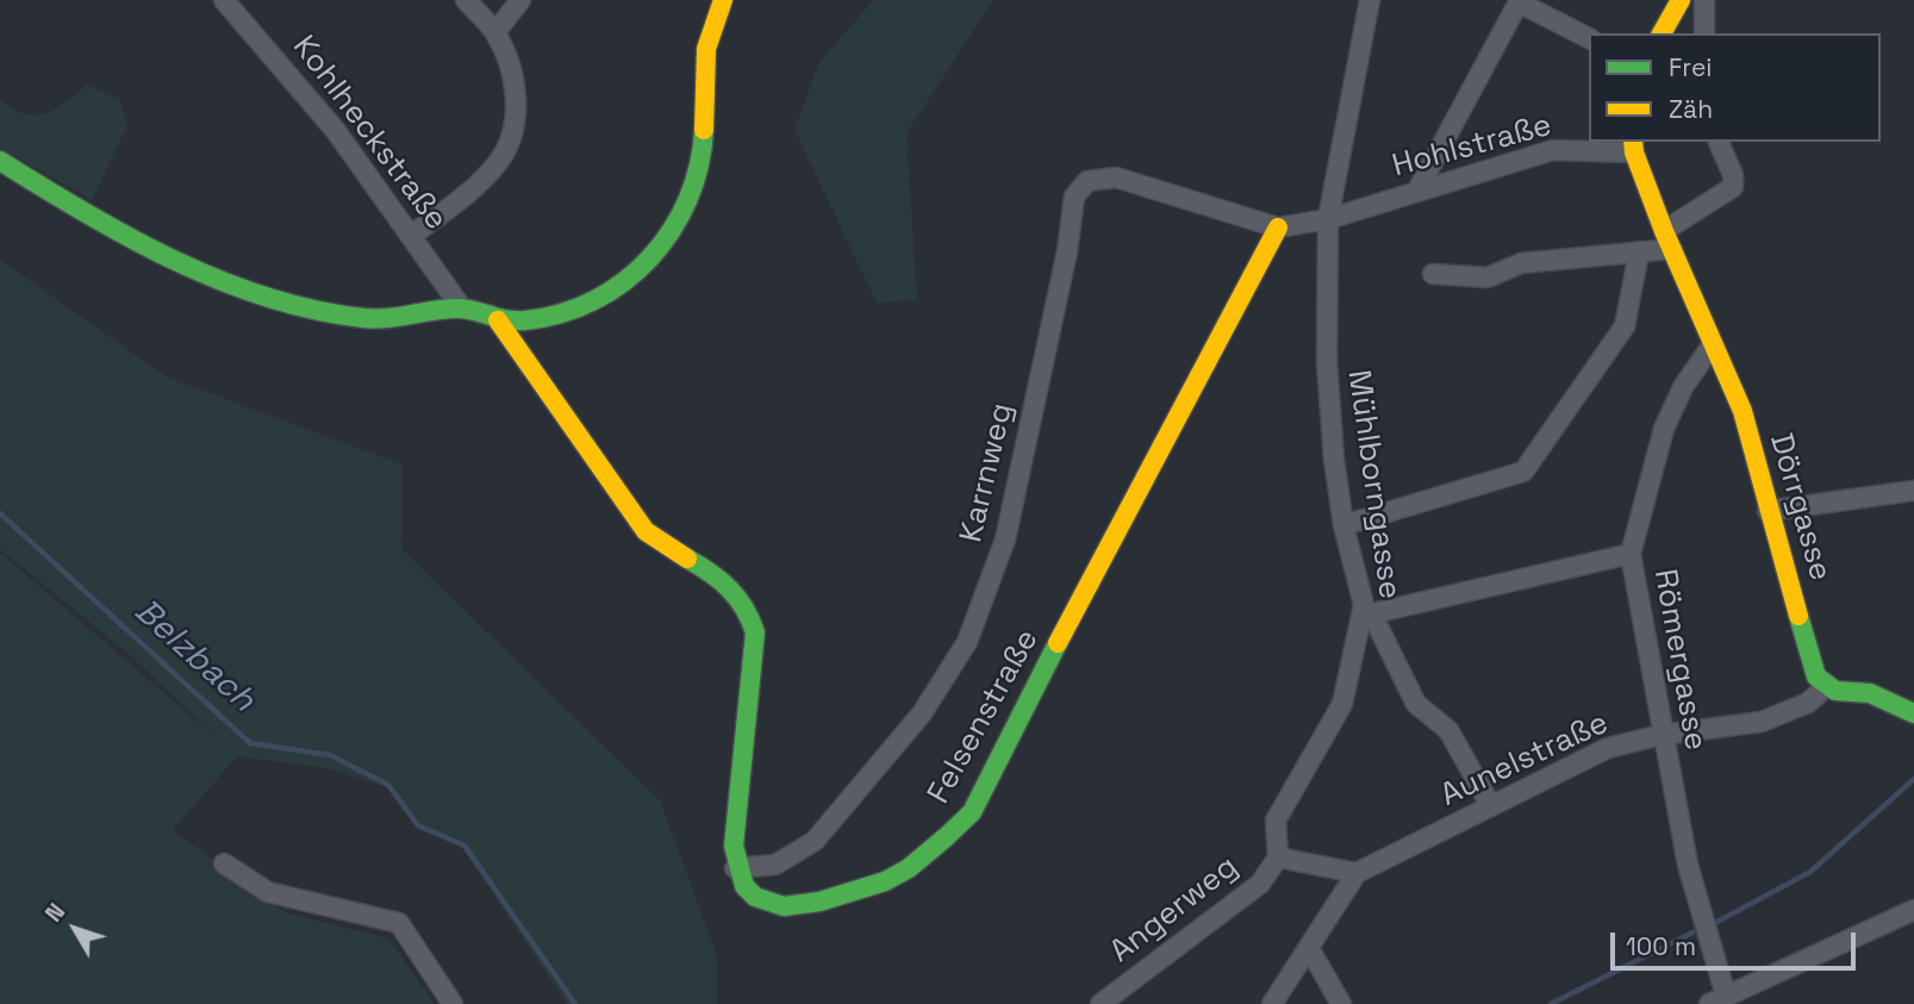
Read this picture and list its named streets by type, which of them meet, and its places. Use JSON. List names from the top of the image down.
{
  "streets": {
    "street": [
      "Kohlheckstraße",
      "Hohlstraße",
      "Karrnweg",
      "Mühlborngasse",
      "Dörrgasse",
      "Römergasse",
      "Felsenstraße",
      "Aunelstraße",
      "Angerweg"
    ]
  },
  "crossings": [
    ["Hohlstraße", "Mühlborngasse"],
    ["Hohlstraße", "Dörrgasse"],
    ["Karrnweg", "Felsenstraße"],
    ["Mühlborngasse", "Angerweg"],
    ["Dörrgasse", "Römergasse"],
    ["Dörrgasse", "Aunelstraße"],
    ["Römergasse", "Aunelstraße"]
  ],
  "water": ["Belzbach"],
  "legend": ["Frei", "Zäh"],
  "scale_bar": "100 m",
  "north": "top left"
}
